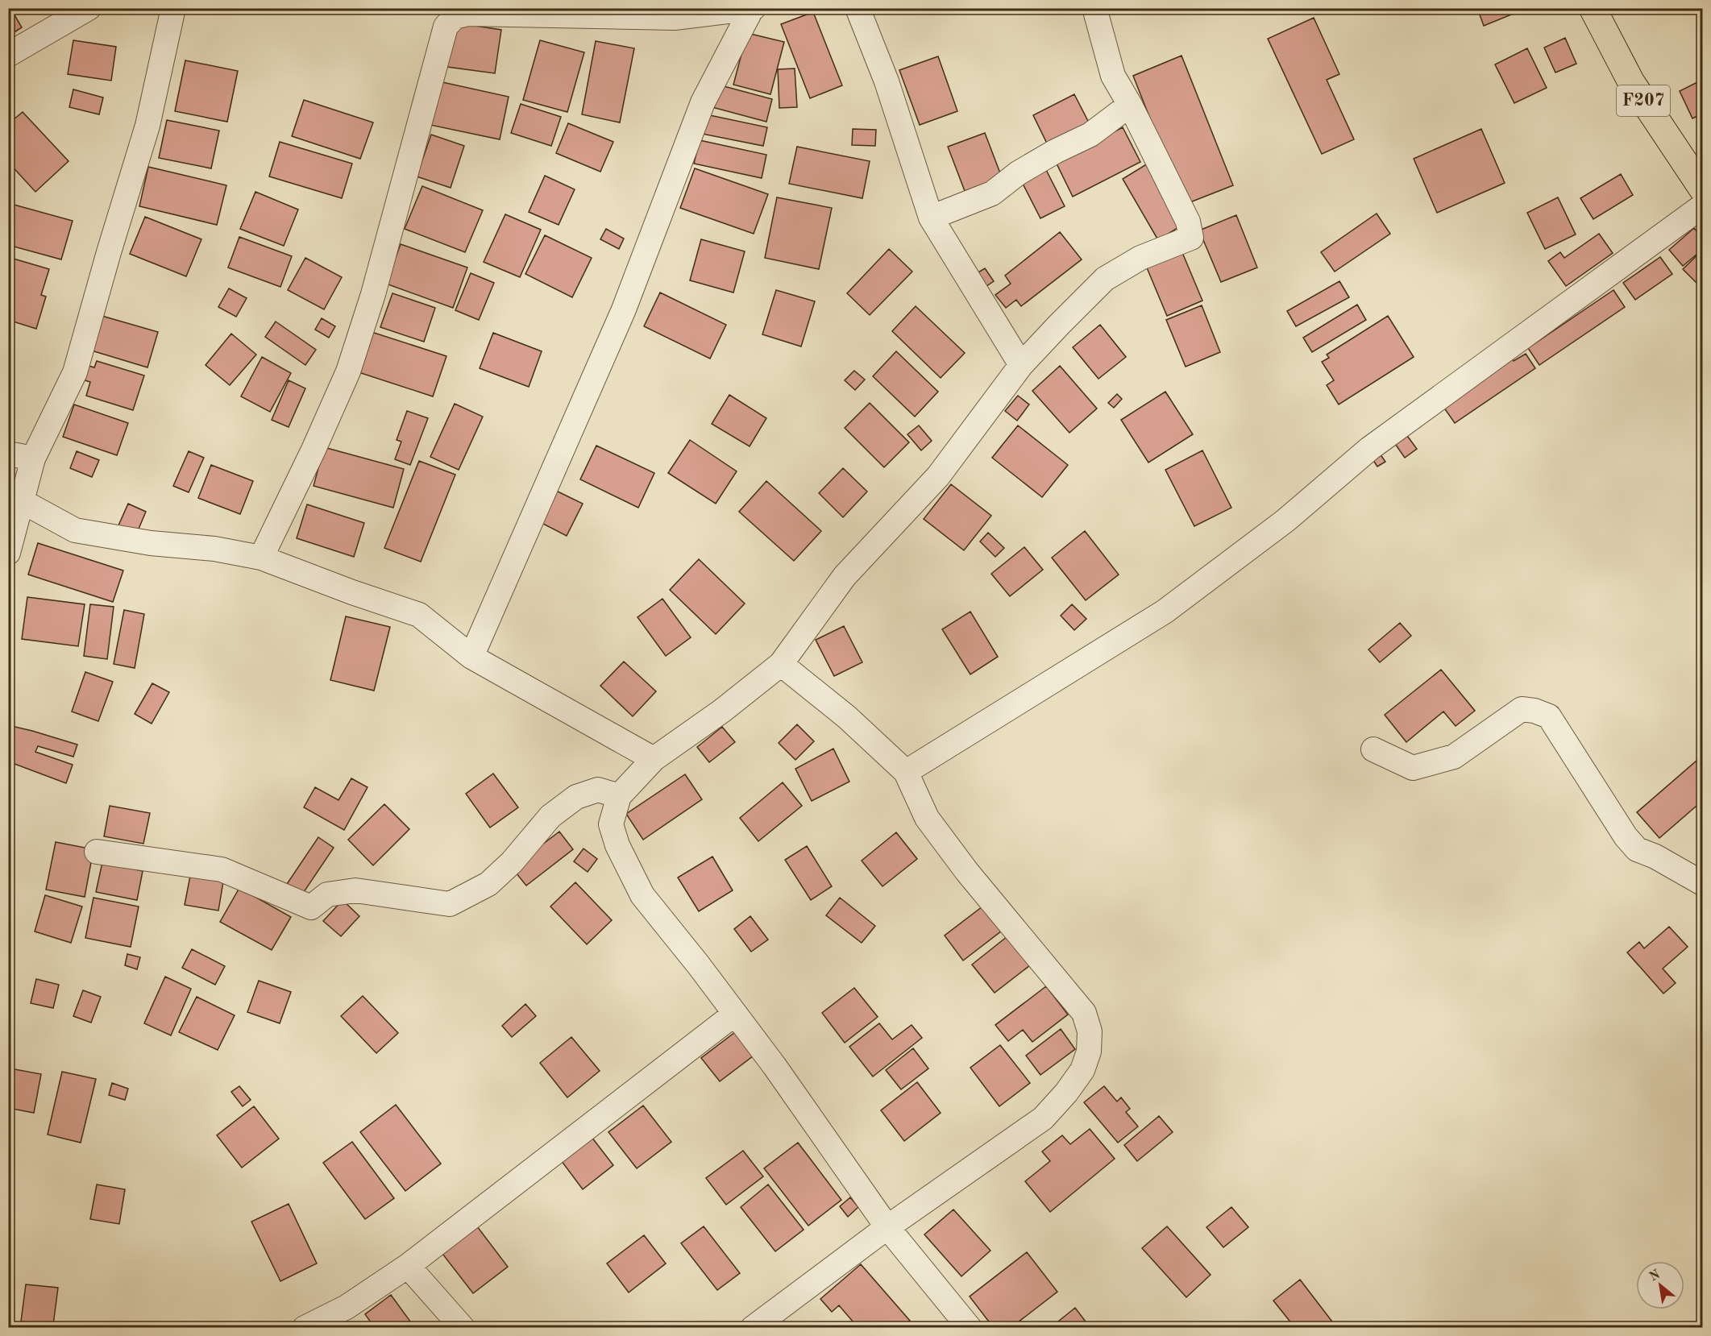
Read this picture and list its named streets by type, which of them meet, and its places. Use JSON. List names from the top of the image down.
{
  "streets": {
    "main road": ["F207"]
  },
  "north": "top left"
}
